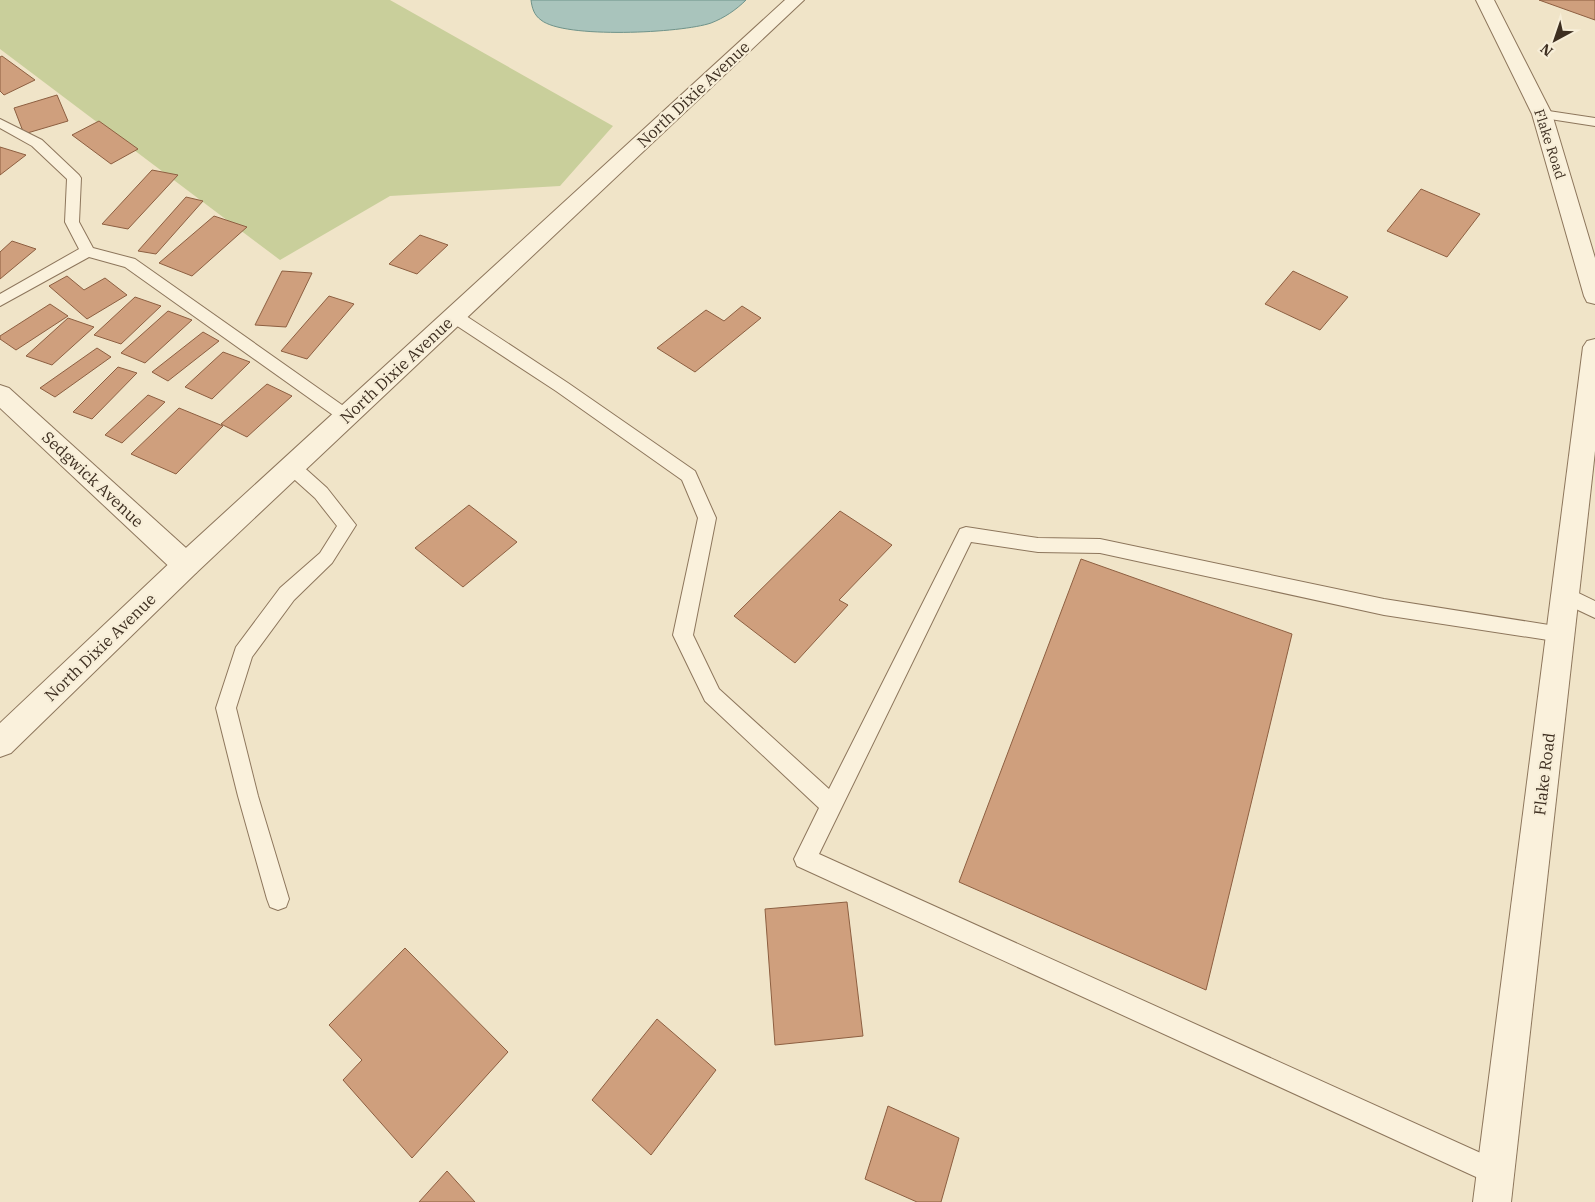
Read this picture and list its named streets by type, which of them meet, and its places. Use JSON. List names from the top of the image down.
{
  "streets": {
    "street": ["North Dixie Avenue", "Flake Road", "Sedgwick Avenue"]
  },
  "crossings": [
    ["North Dixie Avenue", "Sedgwick Avenue"]
  ],
  "north": "bottom left"
}
